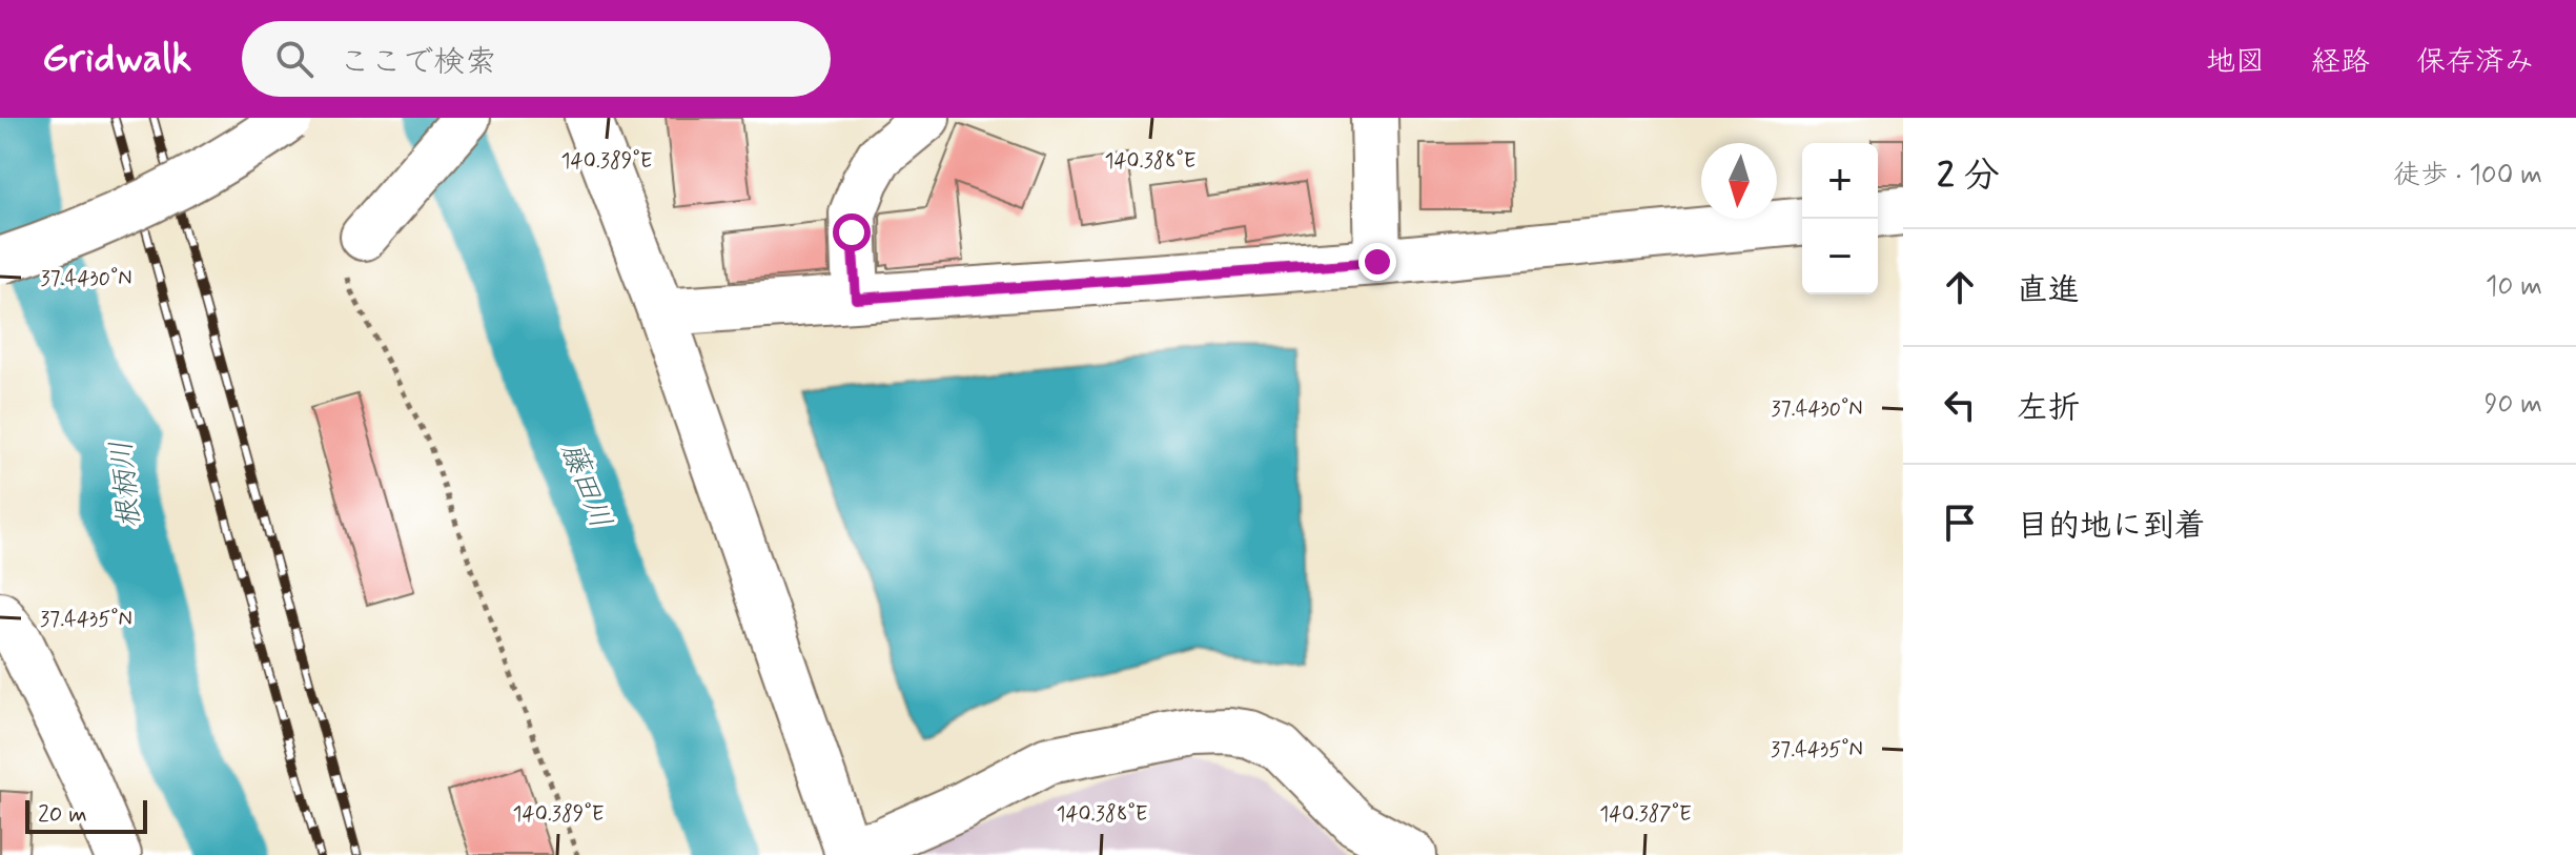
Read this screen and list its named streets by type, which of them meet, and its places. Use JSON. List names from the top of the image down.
{
  "water": ["根柄川", "藤田川"],
  "scale_bar": "20 m",
  "north": "bottom",
  "page": {
    "header": "Gridwalk",
    "search": "ここで検索",
    "nav": ["地図", "経路", "保存済み"],
    "heading": ["2 分", "徒歩 · 100 m"],
    "map_buttons": ["+", "−"],
    "list": [
      ["直進", "10 m"],
      ["左折", "90 m"],
      "目的地に到着"
    ],
    "scale": "20 m"
  },
  "coordinates": [
    "140.389°E",
    "140.388°E",
    "37.4430°N",
    "37.4435°N",
    "140.387°E"
  ]
}
